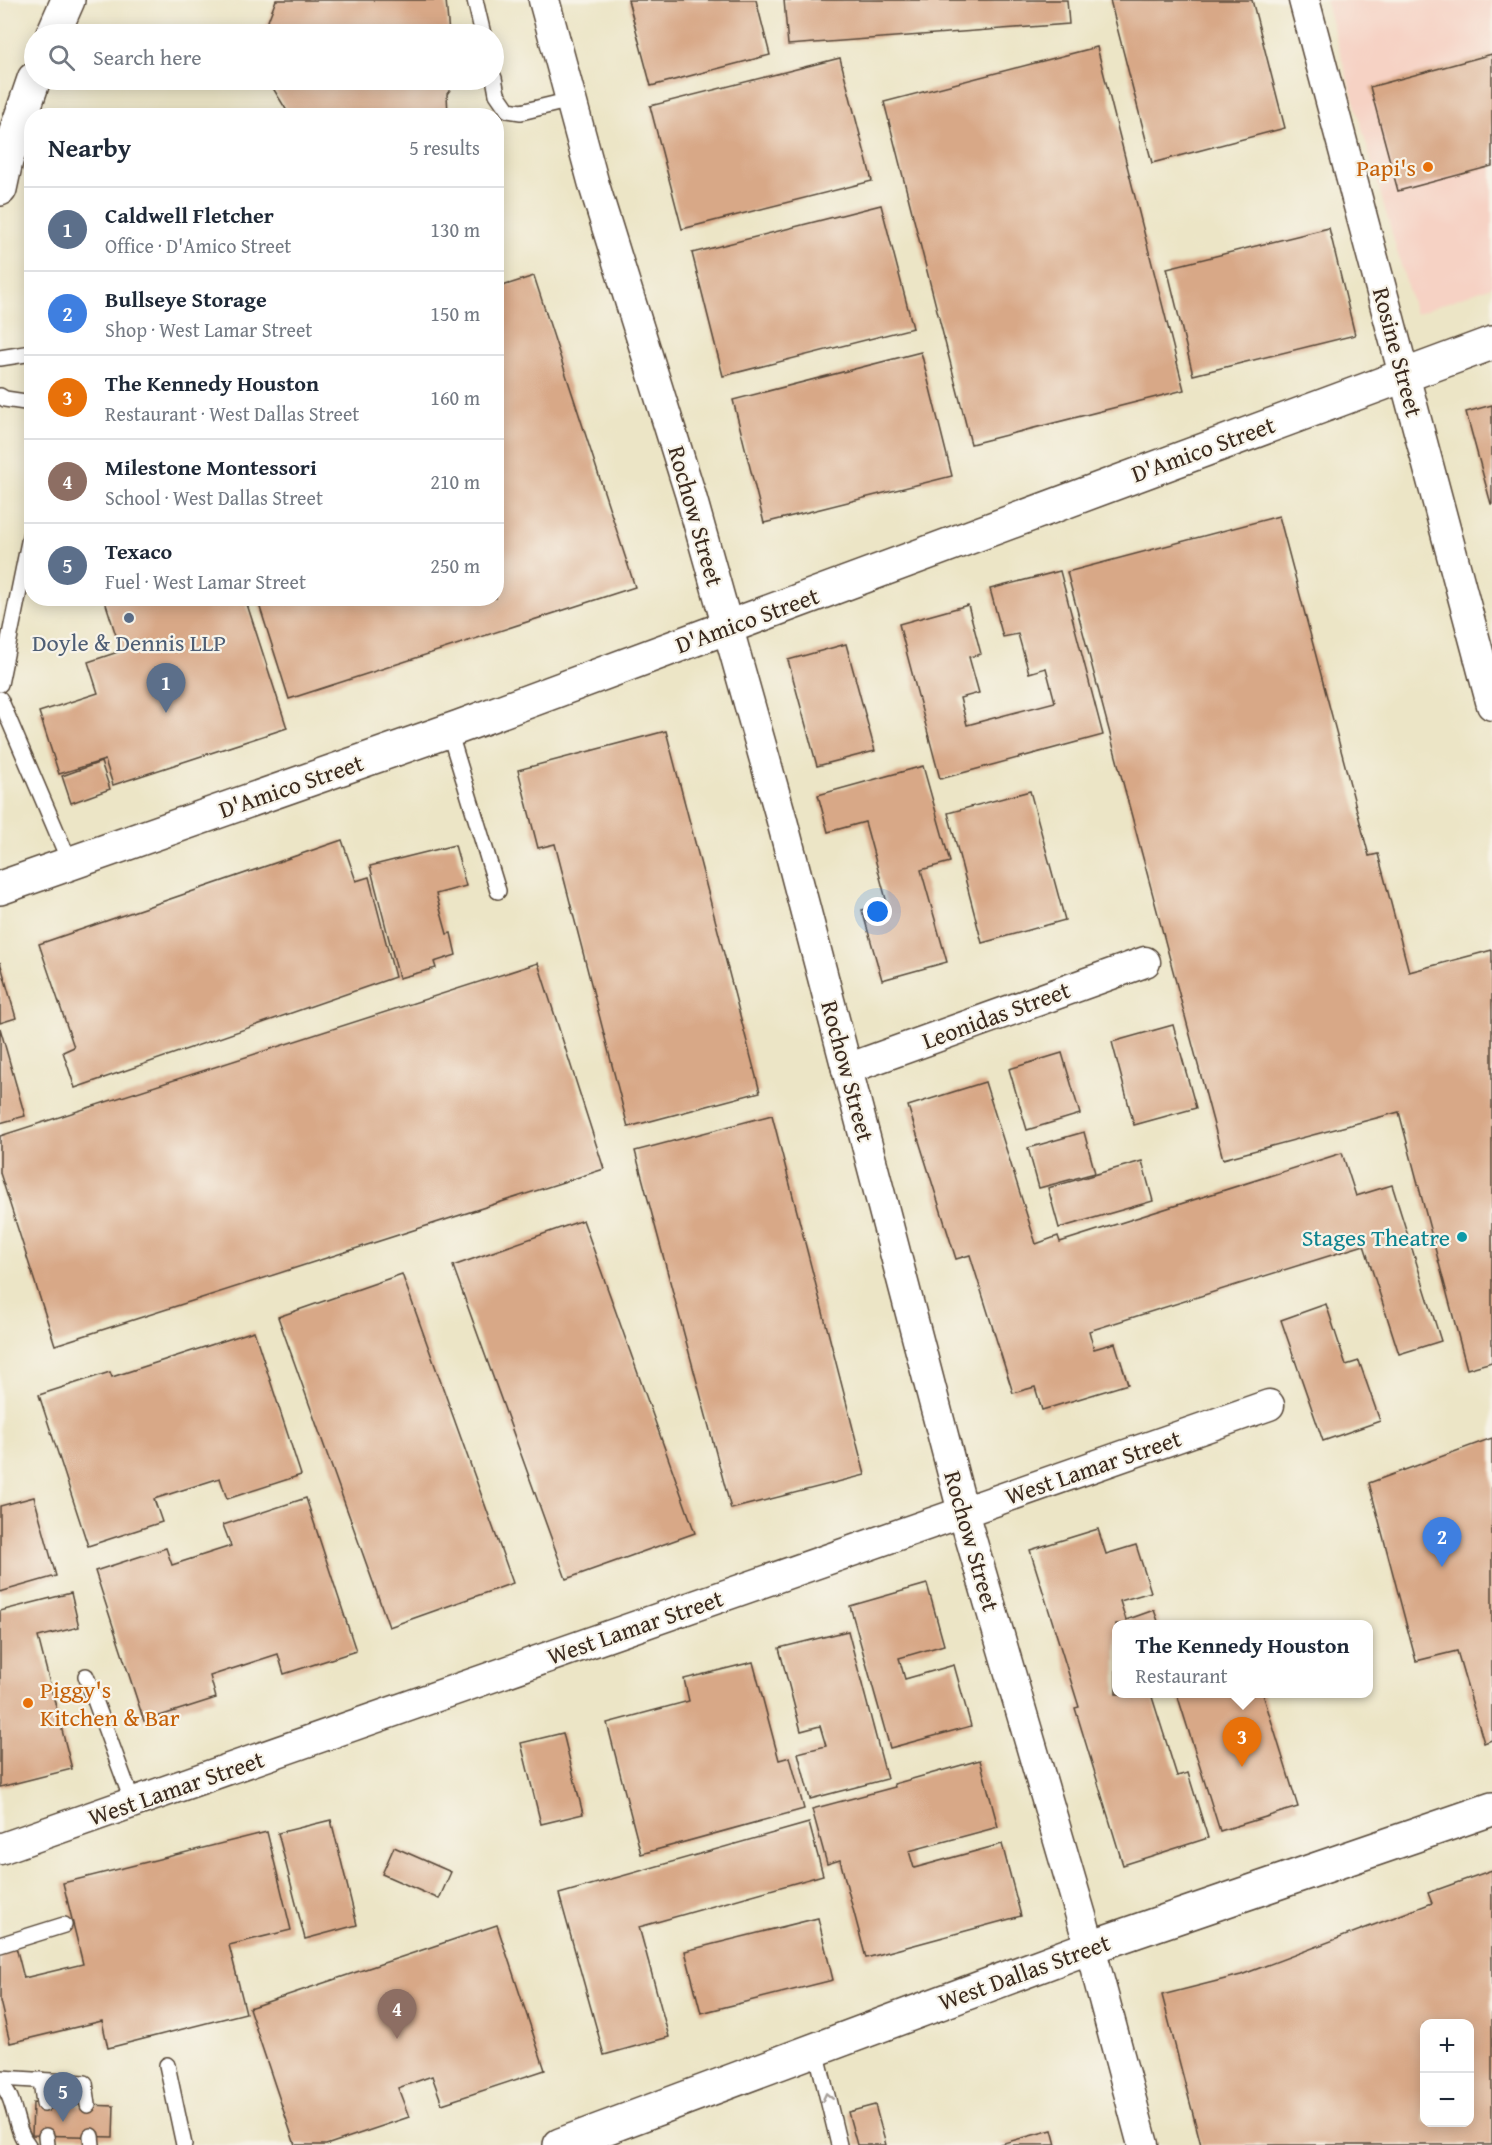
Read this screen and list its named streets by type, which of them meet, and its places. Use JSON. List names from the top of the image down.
{
  "streets": {
    "street": [
      "Rosine Street",
      "D'Amico Street",
      "Rochow Street",
      "Leonidas Street",
      "West Lamar Street",
      "West Dallas Street"
    ]
  },
  "crossings": [
    ["Rosine Street", "D'Amico Street"],
    ["D'Amico Street", "Rochow Street"],
    ["Rochow Street", "Leonidas Street"],
    ["Rochow Street", "West Lamar Street"],
    ["Rochow Street", "West Dallas Street"]
  ],
  "places": [
    "Papi's",
    "Doyle & Dennis LLP",
    "Stages Theatre",
    "Piggy's Kitchen & Bar"
  ],
  "page": {
    "search": "Search here",
    "heading": ["Nearby", "5 results"],
    "list": [
      {
        "mark": "1",
        "name": "Caldwell Fletcher",
        "note": "Office · D'Amico Street",
        "value": "130 m"
      },
      {
        "mark": "2",
        "name": "Bullseye Storage",
        "note": "Shop · West Lamar Street",
        "value": "150 m"
      },
      {
        "mark": "3",
        "name": "The Kennedy Houston",
        "note": "Restaurant · West Dallas Street",
        "value": "160 m"
      },
      {
        "mark": "4",
        "name": "Milestone Montessori",
        "note": "School · West Dallas Street",
        "value": "210 m"
      },
      {
        "mark": "5",
        "name": "Texaco",
        "note": "Fuel · West Lamar Street",
        "value": "250 m"
      }
    ],
    "pins": [
      "1",
      "2",
      "3",
      "4",
      "5"
    ],
    "popup": ["The Kennedy Houston", "Restaurant"],
    "map_buttons": ["+", "−"]
  }
}
